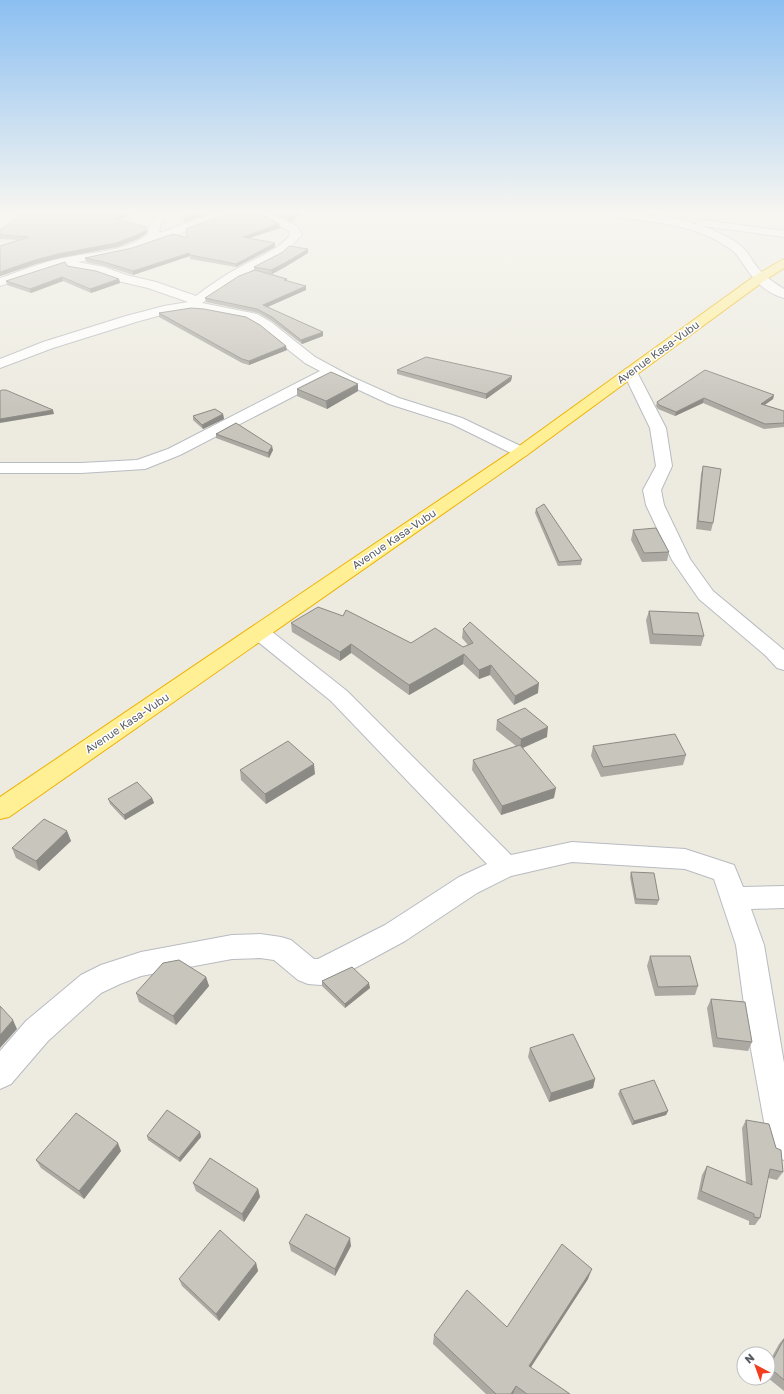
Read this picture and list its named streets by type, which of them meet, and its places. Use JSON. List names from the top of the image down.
{
  "streets": {
    "highway": ["Avenue Kasa-Vubu"]
  },
  "north": "top left"
}
